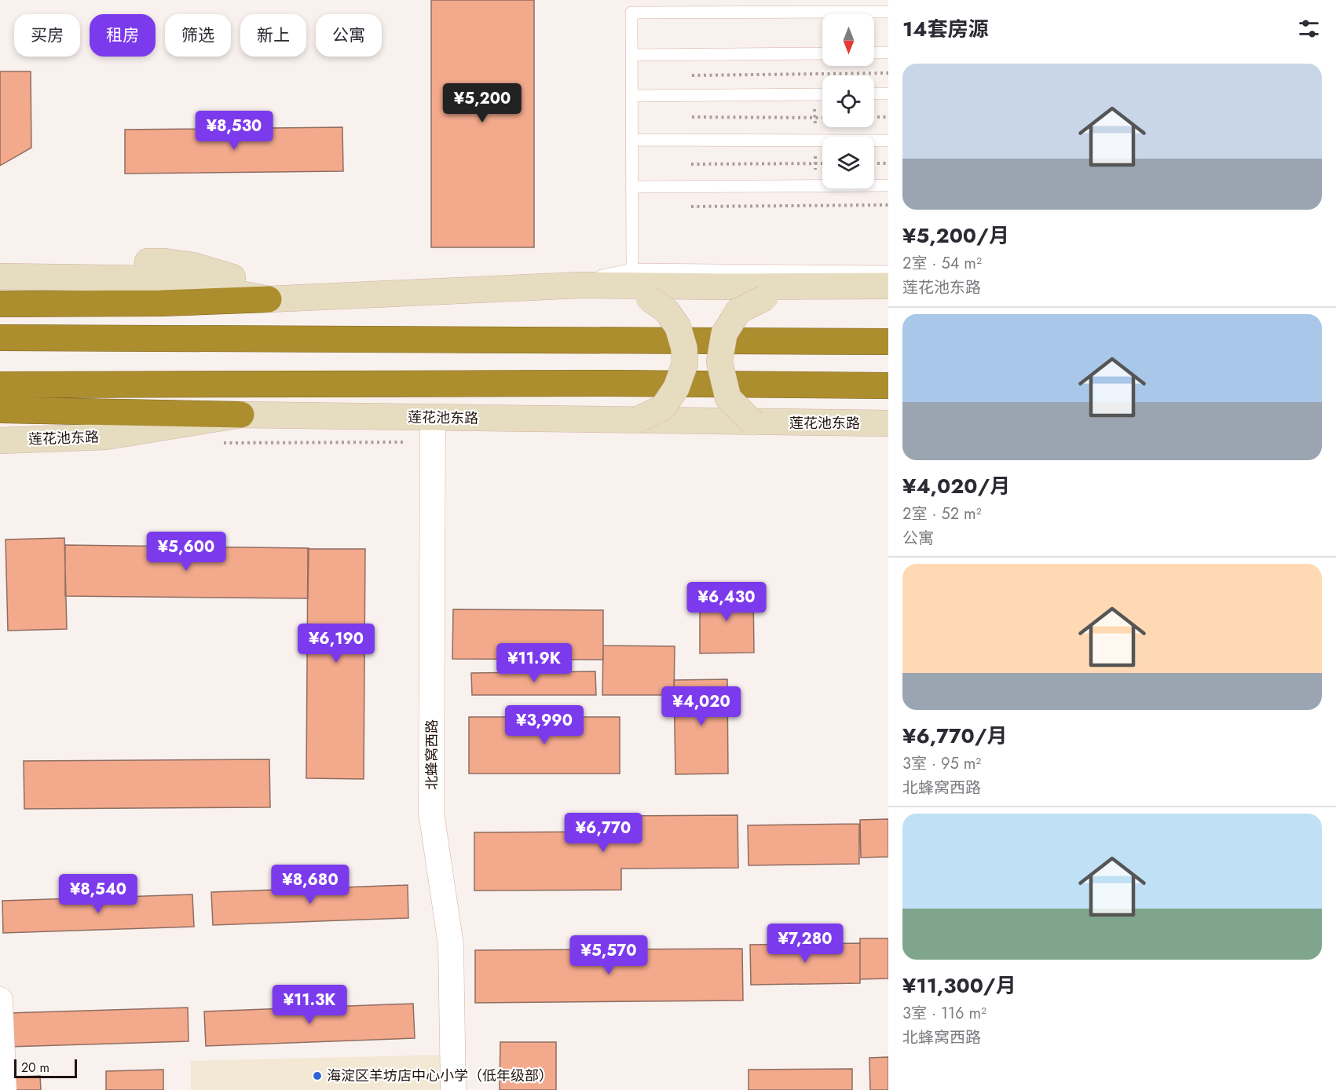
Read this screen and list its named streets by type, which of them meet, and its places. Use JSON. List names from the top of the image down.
{
  "streets": {
    "street": ["莲花池东路", "北蜂窝西路"]
  },
  "crossings": [
    ["莲花池东路", "北蜂窝西路"]
  ],
  "places": ["海淀区羊坊店中心小学（低年级部）"],
  "scale_bar": "20 m",
  "north": "bottom",
  "page": {
    "heading": "14套房源",
    "chip": [
      "买房",
      "租房",
      "筛选",
      "新上",
      "公寓"
    ],
    "list": [
      {
        "name": "¥5,200/月",
        "note": "2室 · 54 m² · 莲花池东路"
      },
      {
        "name": "¥4,020/月",
        "note": "2室 · 52 m² · 公寓"
      },
      {
        "name": "¥6,770/月",
        "note": "3室 · 95 m² · 北蜂窝西路"
      },
      {
        "name": "¥11,300/月",
        "note": "3室 · 116 m² · 北蜂窝西路"
      }
    ],
    "price": [
      "¥5,200",
      "¥8,530",
      "¥5,600",
      "¥6,430",
      "¥6,190",
      "¥11.9K",
      "¥4,020",
      "¥3,990",
      "¥6,770",
      "¥8,680",
      "¥8,540",
      "¥7,280",
      "¥5,570",
      "¥11.3K"
    ],
    "scale": "20 m"
  }
}
